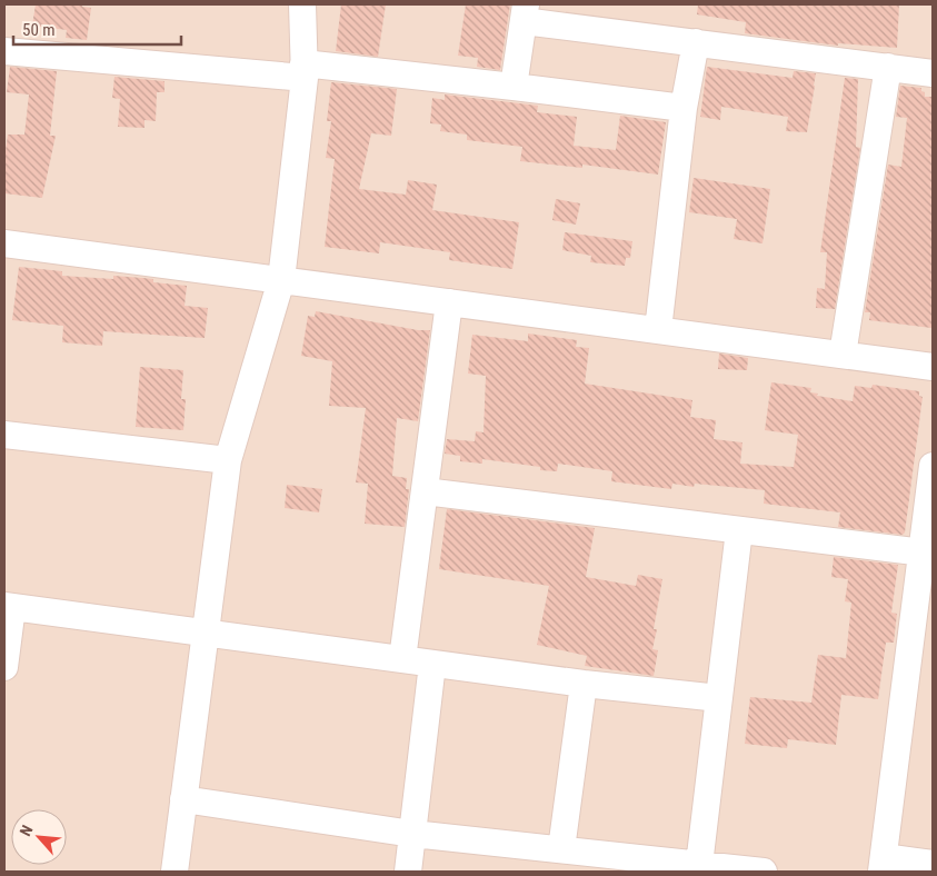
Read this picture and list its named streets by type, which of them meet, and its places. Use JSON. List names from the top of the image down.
{
  "scale_bar": "50 m",
  "north": "top left"
}
